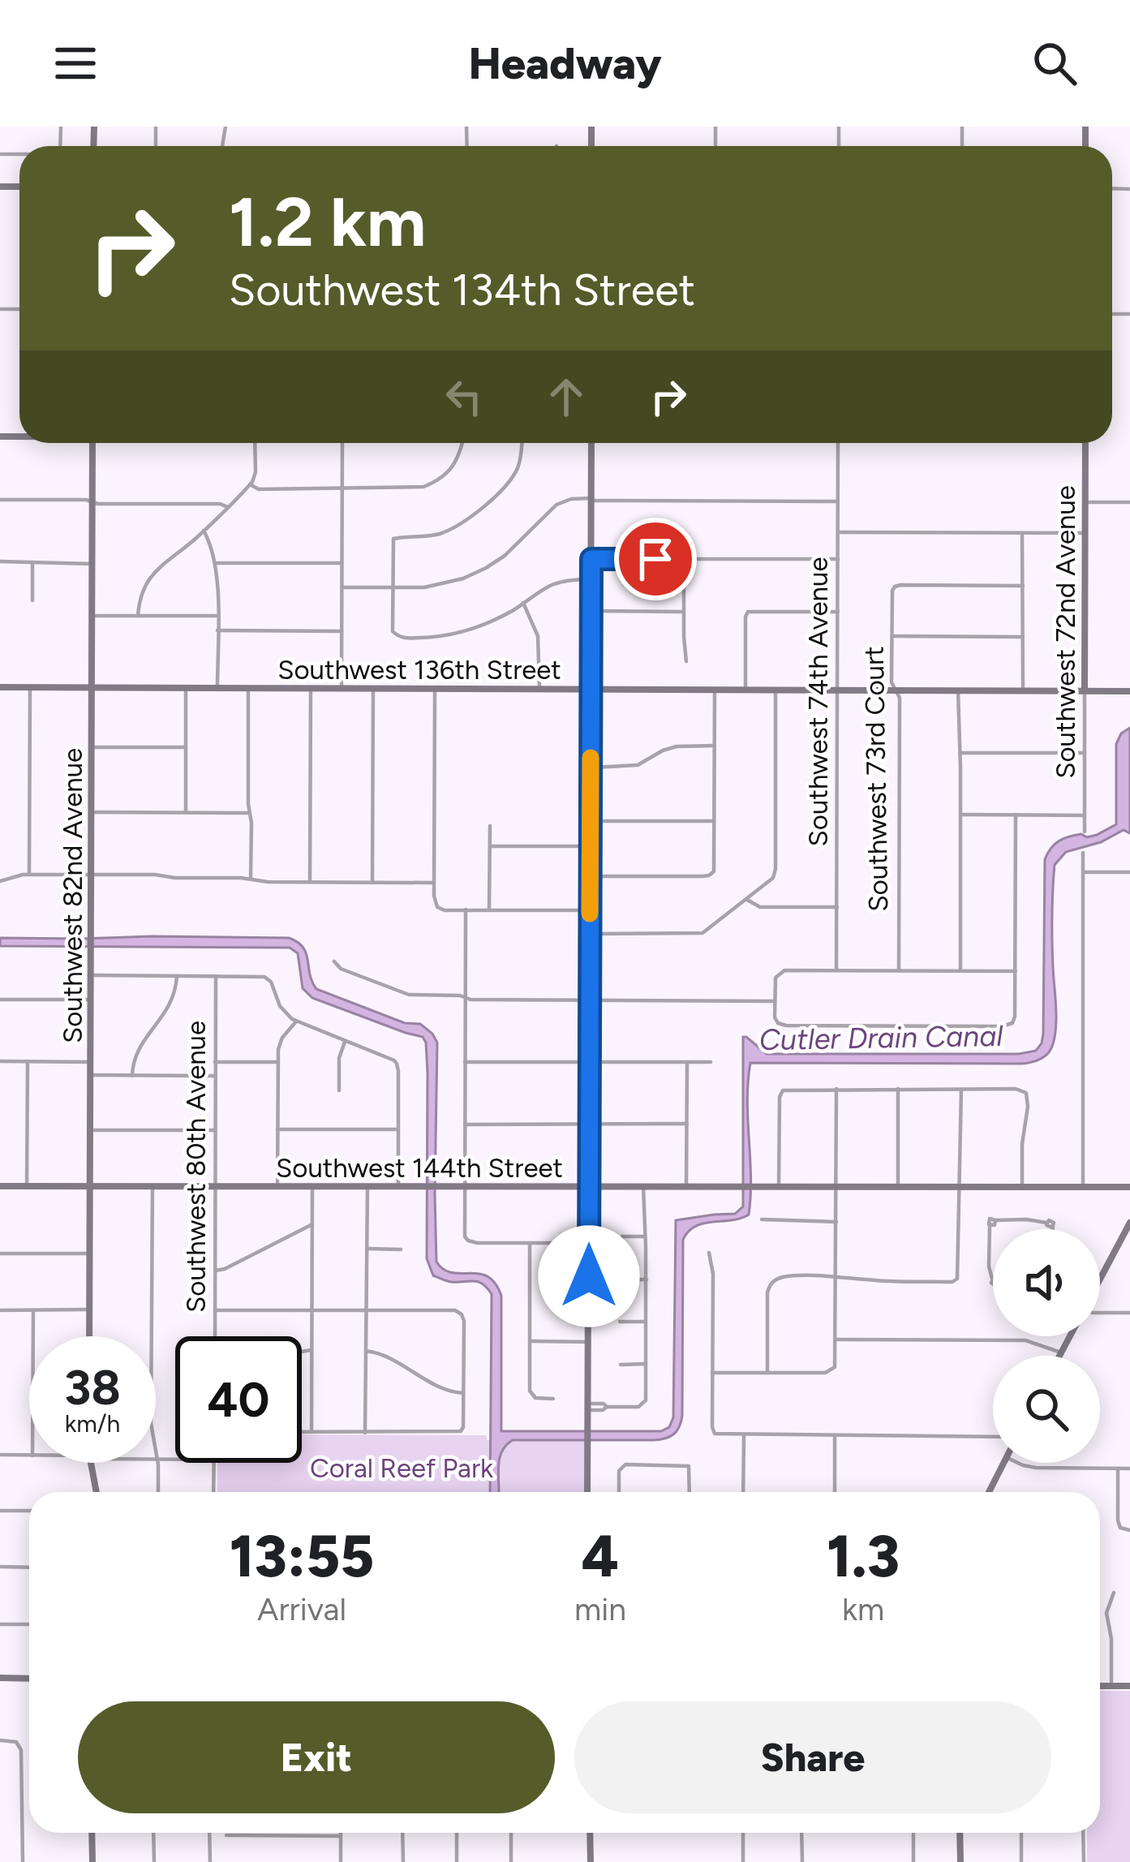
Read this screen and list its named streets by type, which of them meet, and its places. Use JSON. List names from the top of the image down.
{
  "streets": {
    "street": [
      "Southwest 72nd Avenue",
      "Southwest 136th Street",
      "Southwest 74th Avenue",
      "Southwest 73rd Court",
      "Southwest 82nd Avenue",
      "Southwest 80th Avenue",
      "Southwest 144th Street"
    ]
  },
  "crossings": [
    ["Southwest 72nd Avenue", "Southwest 136th Street"],
    ["Southwest 136th Street", "Southwest 74th Avenue"],
    ["Southwest 136th Street", "Southwest 73rd Court"],
    ["Southwest 136th Street", "Southwest 82nd Avenue"],
    ["Southwest 82nd Avenue", "Southwest 144th Street"],
    ["Southwest 80th Avenue", "Southwest 144th Street"]
  ],
  "water": ["Cutler Drain Canal"],
  "parks": ["Coral Reef Park"],
  "page": {
    "header": "Headway",
    "turn": ["1.2 km", "Southwest 134th Street"],
    "speed": "38 km/h",
    "limit": "40",
    "eta": [
      "13:55",
      "Arrival",
      "4",
      "min",
      "1.3",
      "km"
    ],
    "buttons": ["Exit", "Share"]
  }
}
